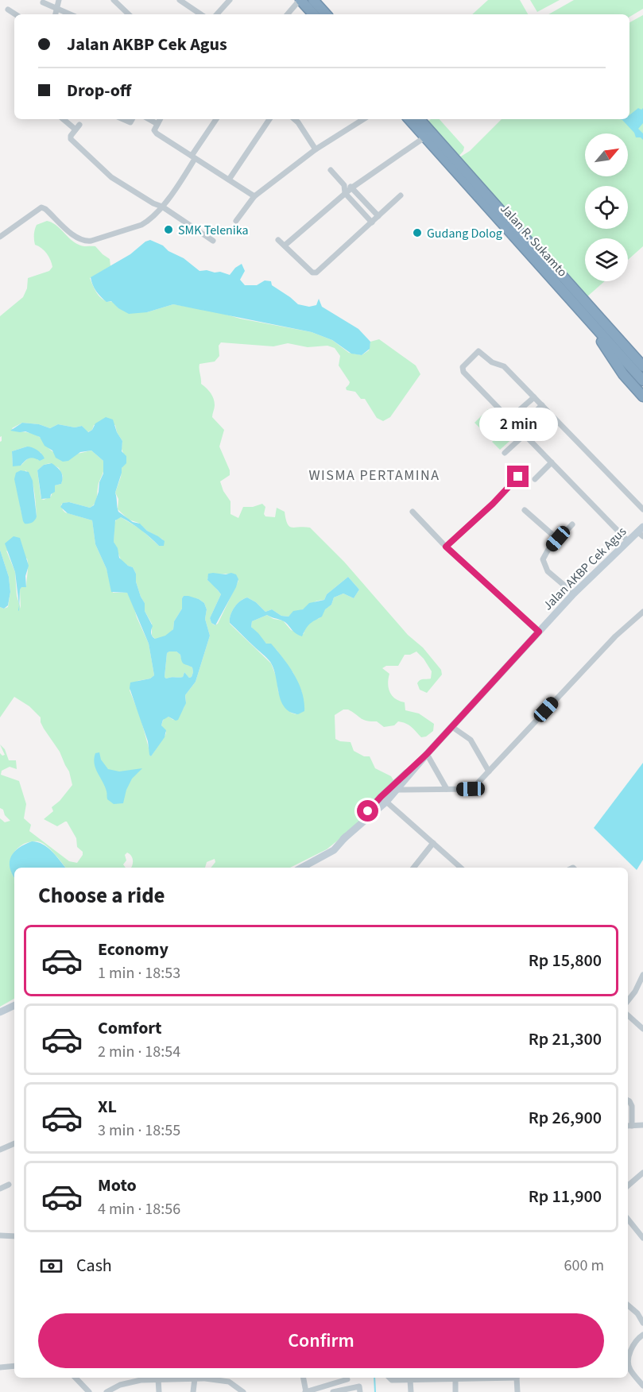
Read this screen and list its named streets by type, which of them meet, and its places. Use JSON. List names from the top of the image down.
{
  "streets": {
    "highway": ["Jalan R. Sukamto"],
    "main road": ["Jalan AKBP Cek Agus"]
  },
  "districts": ["WISMA PERTAMINA"],
  "places": ["SMK Telenika", "Gudang Dolog"],
  "north": "top right",
  "page": {
    "banner": ["Jalan AKBP Cek Agus", "Drop-off"],
    "bubble": "2 min",
    "heading": "Choose a ride",
    "list": [
      {
        "name": "Economy",
        "note": "1 min · 18:53",
        "value": "Rp 15,800"
      },
      {
        "name": "Comfort",
        "note": "2 min · 18:54",
        "value": "Rp 21,300"
      },
      {
        "name": "XL",
        "note": "3 min · 18:55",
        "value": "Rp 26,900"
      },
      {
        "name": "Moto",
        "note": "4 min · 18:56",
        "value": "Rp 11,900"
      }
    ],
    "pay": ["Cash", "600 m"],
    "buttons": "Confirm"
  }
}
